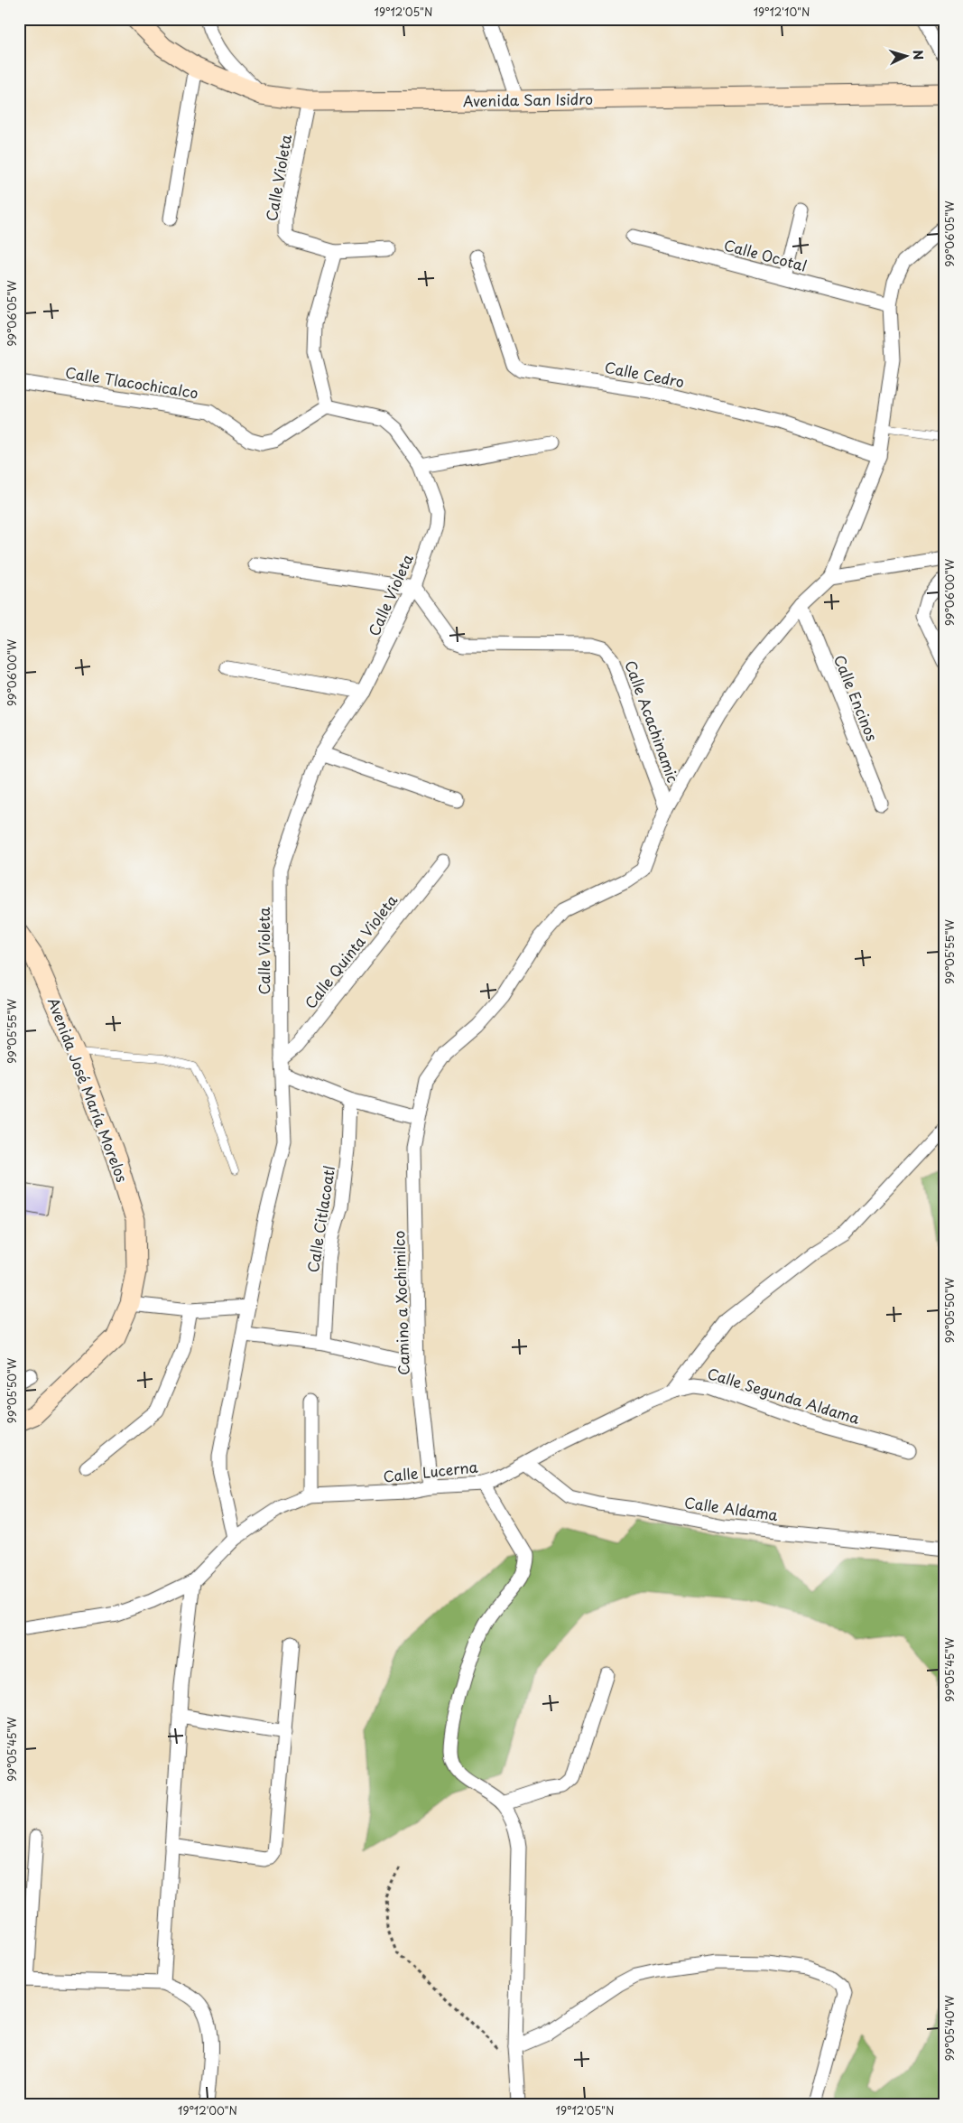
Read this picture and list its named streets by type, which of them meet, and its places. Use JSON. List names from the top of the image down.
{
  "streets": {
    "main road": ["Avenida San Isidro", "Avenida José María Morelos"],
    "street": [
      "Calle Violeta",
      "Calle Ocotal",
      "Calle Cedro",
      "Calle Tlacochicalco",
      "Calle Encinos",
      "Calle Acachinamic",
      "Calle Quinta Violeta",
      "Calle Citlacoatl",
      "Camino a Xochimilco",
      "Calle Segunda Aldama",
      "Calle Lucerna",
      "Calle Aldama"
    ]
  },
  "crossings": [
    ["Avenida San Isidro", "Calle Violeta"],
    ["Calle Violeta", "Calle Tlacochicalco"],
    ["Calle Violeta", "Calle Acachinamic"],
    ["Calle Violeta", "Calle Quinta Violeta"],
    ["Calle Violeta", "Calle Lucerna"],
    ["Calle Encinos", "Camino a Xochimilco"],
    ["Calle Acachinamic", "Camino a Xochimilco"],
    ["Camino a Xochimilco", "Calle Lucerna"],
    ["Calle Segunda Aldama", "Calle Lucerna"],
    ["Calle Lucerna", "Calle Aldama"]
  ],
  "north": "right",
  "coordinates": [
    "19°12'05\"N",
    "19°12'10\"N",
    "99°06'05\"W",
    "99°06'00\"W",
    "99°05'55\"W",
    "99°05'50\"W",
    "99°05'45\"W",
    "99°05'40\"W",
    "19°12'00\"N"
  ]
}
